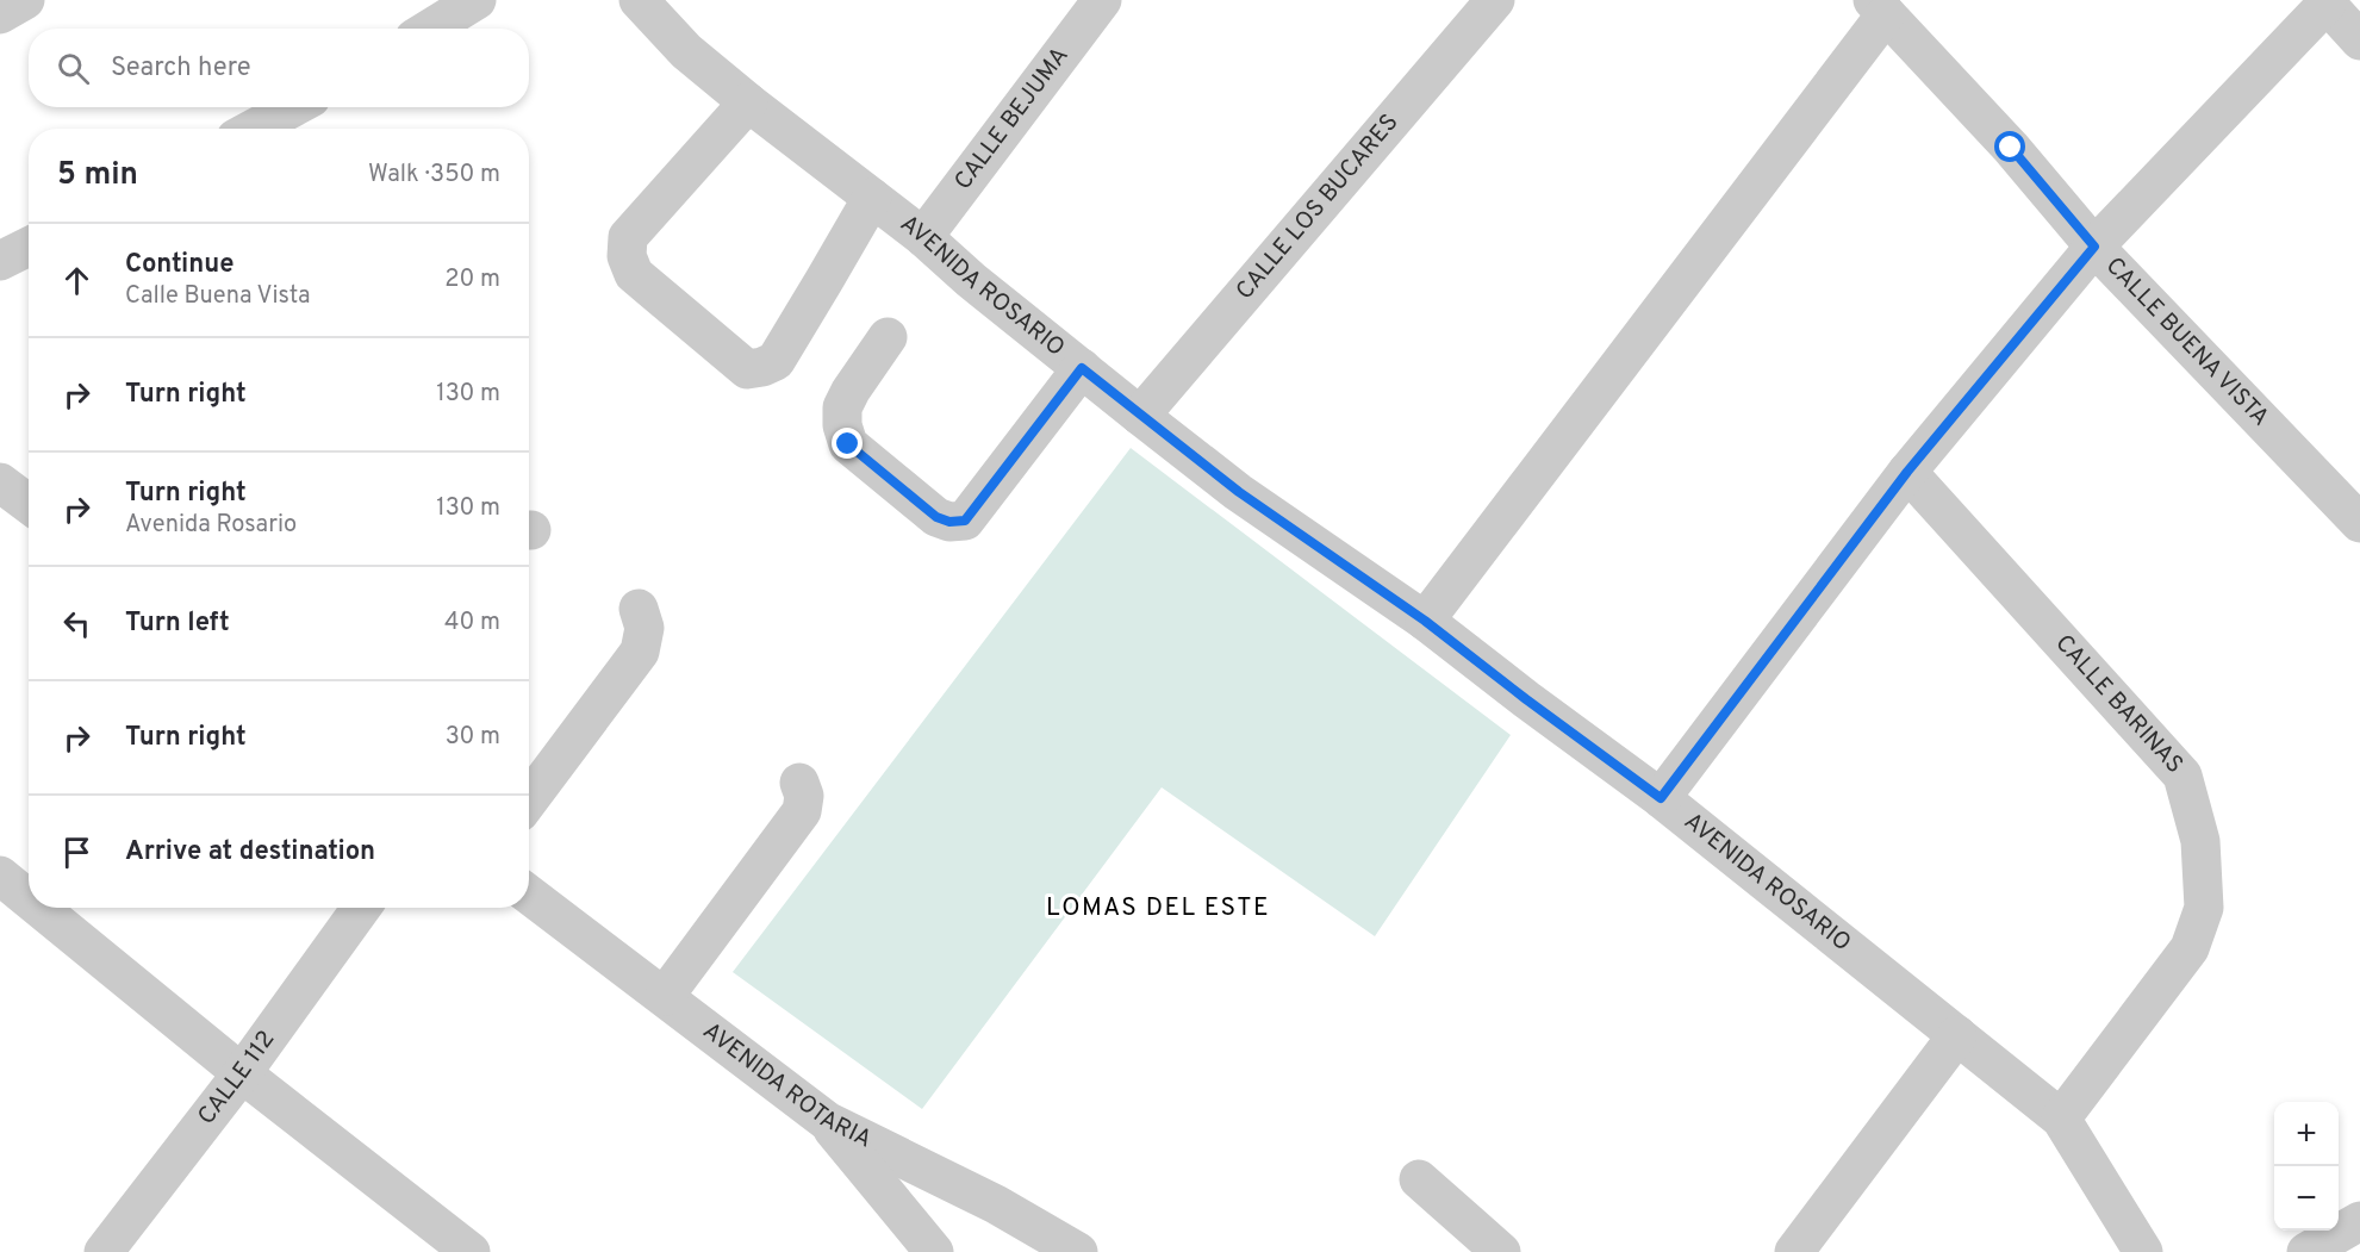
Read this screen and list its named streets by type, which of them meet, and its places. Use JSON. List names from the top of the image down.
{
  "streets": {
    "street": [
      "CALLE BEJUMA",
      "CALLE LOS BUCARES",
      "AVENIDA ROSARIO",
      "CALLE BUENA VISTA",
      "CALLE BARINAS",
      "CALLE 112",
      "AVENIDA ROTARIA"
    ]
  },
  "crossings": [
    ["CALLE BEJUMA", "AVENIDA ROSARIO"],
    ["CALLE LOS BUCARES", "AVENIDA ROSARIO"],
    ["AVENIDA ROSARIO", "CALLE BARINAS"]
  ],
  "districts": ["LOMAS DEL ESTE"],
  "page": {
    "search": "Search here",
    "heading": ["5 min", "Walk · 350 m"],
    "list": [
      ["Continue", "Calle Buena Vista", "20 m"],
      ["Turn right", "130 m"],
      ["Turn right", "Avenida Rosario", "130 m"],
      ["Turn left", "40 m"],
      ["Turn right", "30 m"],
      "Arrive at destination"
    ],
    "map_buttons": ["+", "−"]
  }
}
